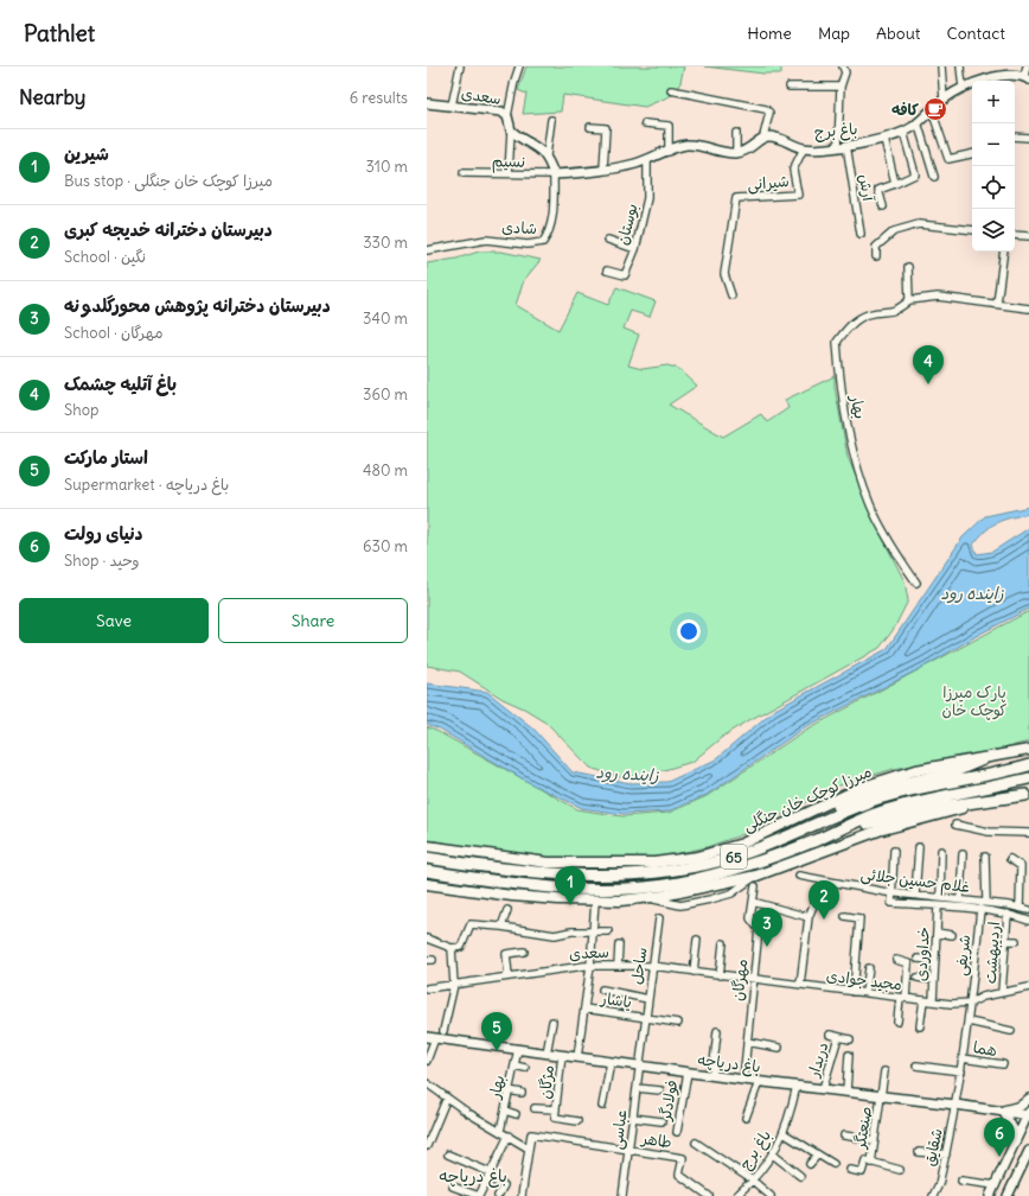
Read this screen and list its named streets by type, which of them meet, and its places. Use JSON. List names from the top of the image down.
{
  "streets": {
    "highway": ["65"],
    "main road": ["میرزا کوچک خان جنگلی"],
    "street": [
      "سعدی",
      "باغ برج",
      "نسیم",
      "شیرانی",
      "آرش",
      "بوستان",
      "شادی",
      "بهار",
      "غلام حسین جلائی",
      "اردیبهشت",
      "خداوردی",
      "شریفی",
      "ساحل",
      "مهرگان",
      "مجید جوادی",
      "یاشار",
      "هما",
      "دربدار",
      "باغ دریاچه",
      "مژگان",
      "فولادگر",
      "صنعتگر",
      "عباسی",
      "طاهر",
      "شقایق"
    ]
  },
  "crossings": [
    ["سعدی", "ساحل"],
    ["سعدی", "مهرگان"],
    ["سعدی", "مجید جوادی"],
    ["باغ برج", "شیرانی"],
    ["باغ برج", "آرش"],
    ["باغ برج", "باغ دریاچه"],
    ["نسیم", "شادی"],
    ["بهار", "باغ دریاچه"],
    ["اردیبهشت", "مجید جوادی"],
    ["خداوردی", "مجید جوادی"],
    ["شریفی", "مجید جوادی"],
    ["ساحل", "یاشار"],
    ["ساحل", "باغ دریاچه"],
    ["ساحل", "عباسی"],
    ["مهرگان", "مجید جوادی"],
    ["مهرگان", "باغ دریاچه"],
    ["دربدار", "باغ دریاچه"],
    ["باغ دریاچه", "مژگان"],
    ["باغ دریاچه", "فولادگر"],
    ["باغ دریاچه", "صنعتگر"],
    ["باغ دریاچه", "عباسی"],
    ["باغ دریاچه", "شقایق"],
    ["عباسی", "طاهر"]
  ],
  "districts": ["باغ دریاچه"],
  "water": ["زاینده رود"],
  "parks": ["پارک میرزا کوچک خان"],
  "places": {
    "cafe": ["کافه"]
  },
  "page": {
    "header": "Pathlet",
    "nav": [
      "Home",
      "Map",
      "About",
      "Contact"
    ],
    "heading": ["Nearby", "6 results"],
    "map_buttons": ["+", "−"],
    "list": [
      {
        "mark": "1",
        "name": "شیرین",
        "note": "Bus stop · میرزا کوچک خان جنگلی",
        "value": "310 m"
      },
      {
        "mark": "2",
        "name": "دبیرستان دخترانه خدیجه کبری",
        "note": "School · نگین",
        "value": "330 m"
      },
      {
        "mark": "3",
        "name": "دبیرستان دخترانه پژوهش محورگلدونه",
        "note": "School · مهرگان",
        "value": "340 m"
      },
      {
        "mark": "4",
        "name": "باغ آتلیه چشمک",
        "note": "Shop",
        "value": "360 m"
      },
      {
        "mark": "5",
        "name": "استار مارکت",
        "note": "Supermarket · باغ دریاچه",
        "value": "480 m"
      },
      {
        "mark": "6",
        "name": "دنیای رولت",
        "note": "Shop · وحید",
        "value": "630 m"
      }
    ],
    "pins": [
      "4",
      "1",
      "2",
      "3",
      "5",
      "6"
    ],
    "buttons": ["Save", "Share"]
  }
}
